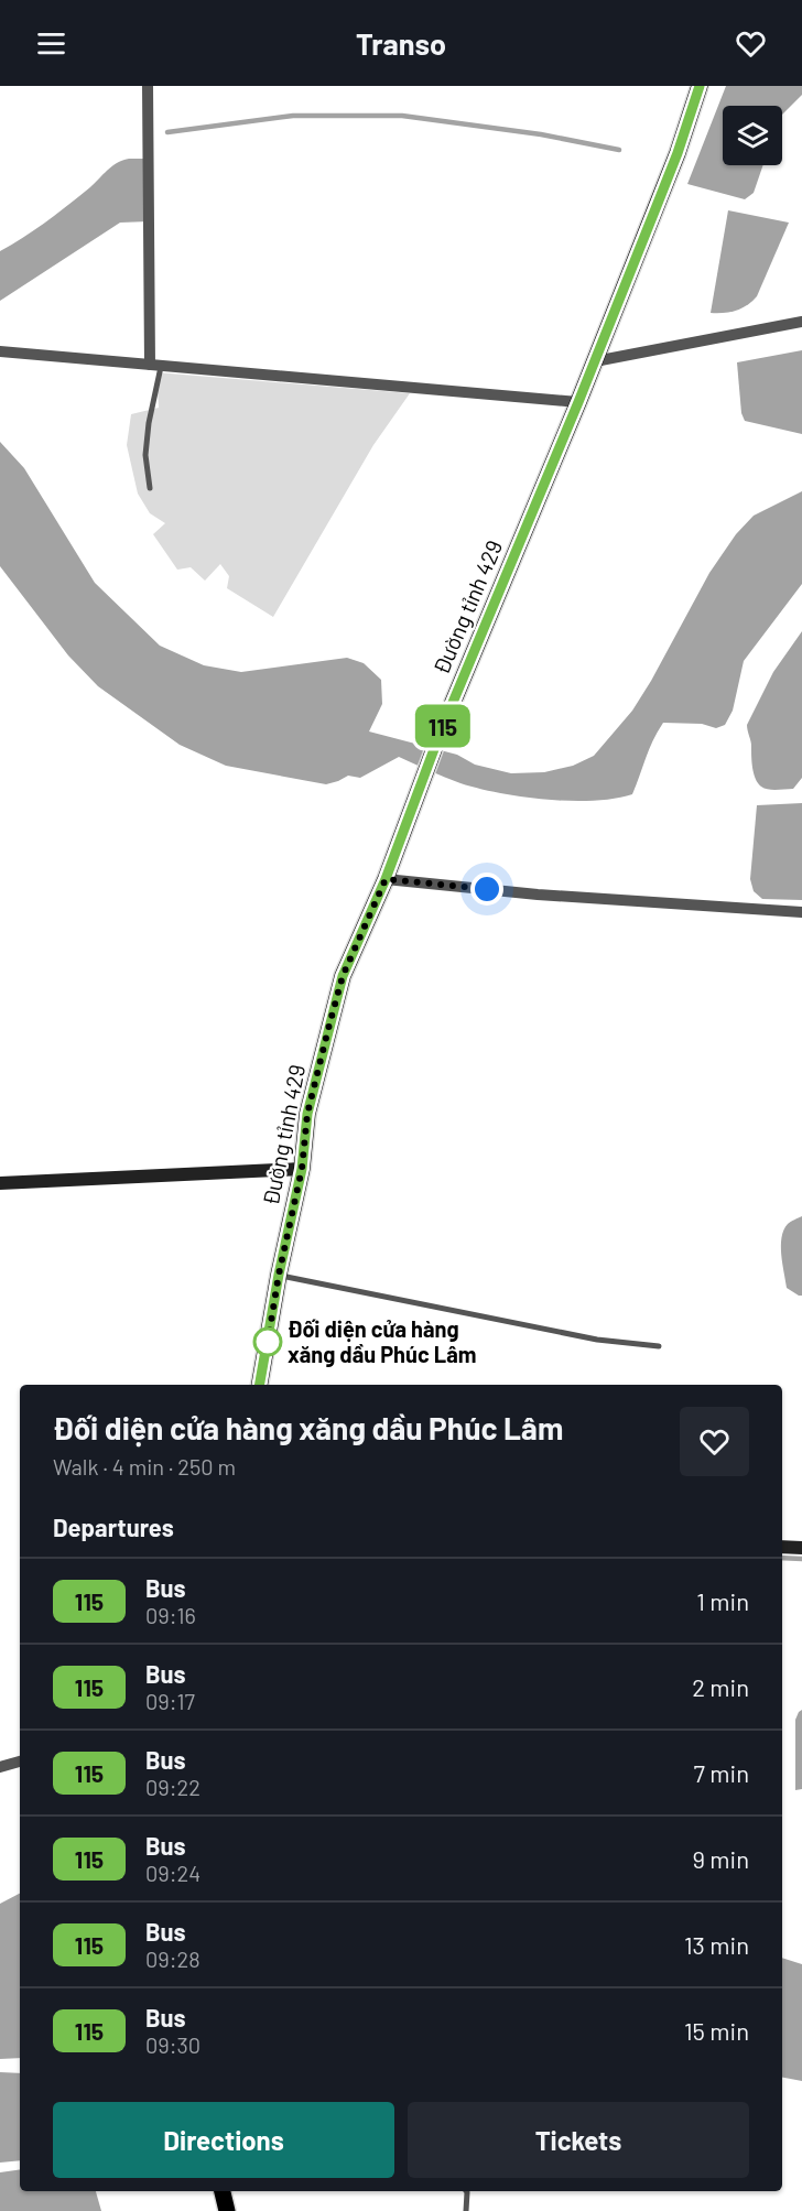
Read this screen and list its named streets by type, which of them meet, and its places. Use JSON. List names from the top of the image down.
{
  "streets": {
    "main road": ["Đường tỉnh 429"]
  },
  "places": ["Đối diện cửa hàng xăng dầu Phúc Lâm"],
  "lines": ["bus line 115"],
  "page": {
    "header": "Transo",
    "on_map": "115",
    "heading": [
      ["Đối diện cửa hàng xăng dầu Phúc Lâm", "Walk · 4 min · 250 m"],
      "Departures"
    ],
    "list": [
      {
        "mark": "115",
        "name": "Bus",
        "note": "09:16",
        "value": "1 min"
      },
      {
        "mark": "115",
        "name": "Bus",
        "note": "09:17",
        "value": "2 min"
      },
      {
        "mark": "115",
        "name": "Bus",
        "note": "09:22",
        "value": "7 min"
      },
      {
        "mark": "115",
        "name": "Bus",
        "note": "09:24",
        "value": "9 min"
      },
      {
        "mark": "115",
        "name": "Bus",
        "note": "09:28",
        "value": "13 min"
      },
      {
        "mark": "115",
        "name": "Bus",
        "note": "09:30",
        "value": "15 min"
      }
    ],
    "buttons": ["Directions", "Tickets"]
  }
}
